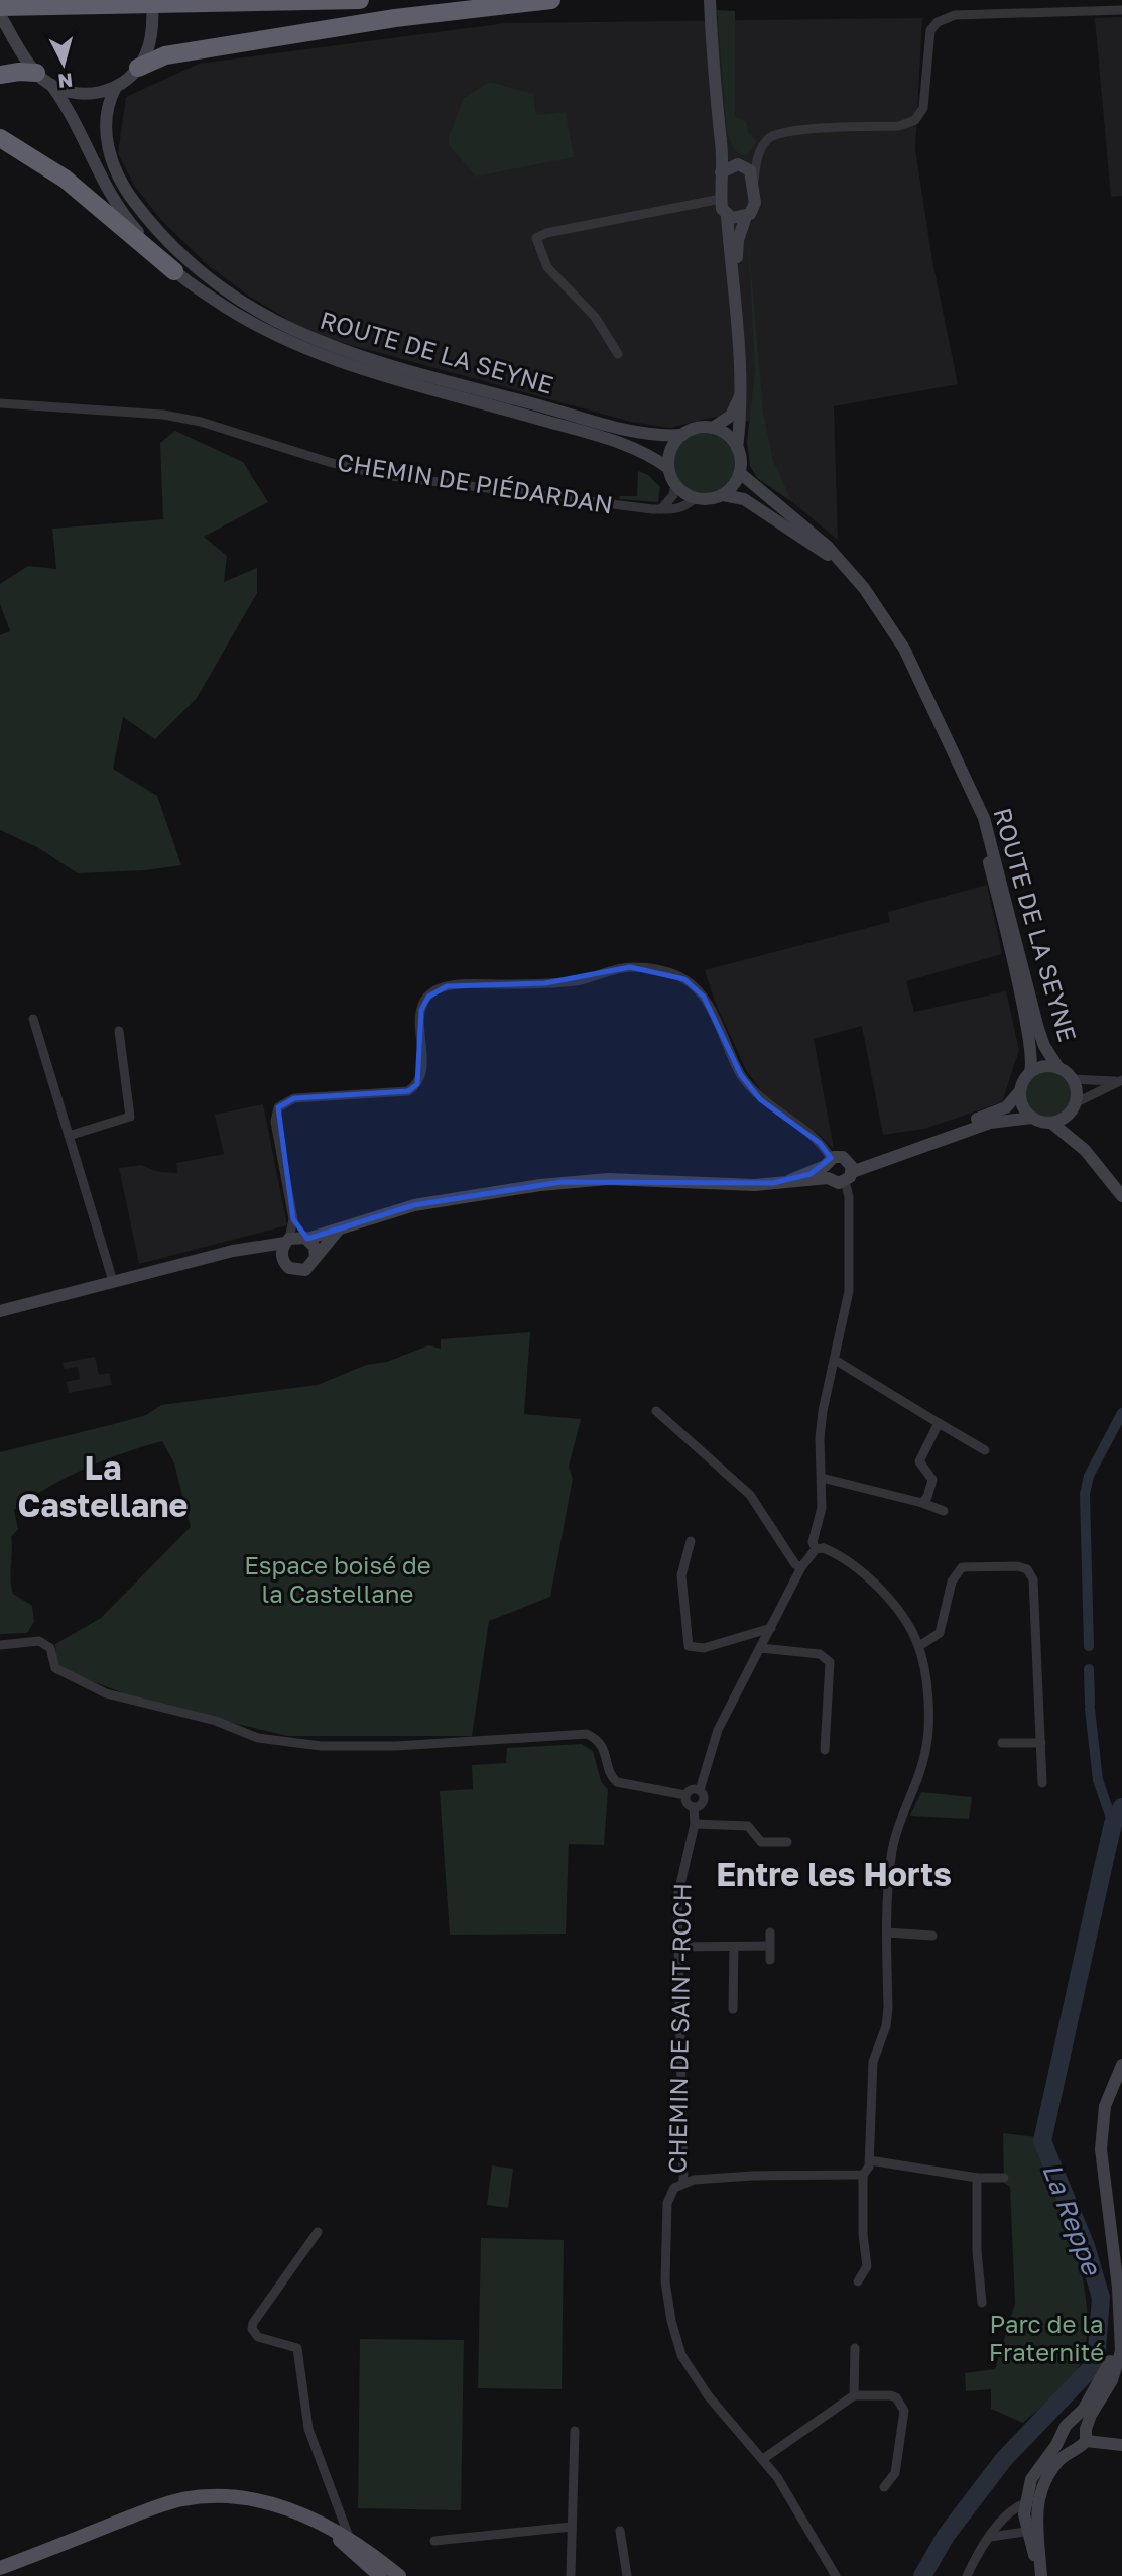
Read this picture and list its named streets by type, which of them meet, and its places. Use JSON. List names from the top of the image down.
{
  "streets": {
    "main road": ["ROUTE DE LA SEYNE"],
    "street": ["CHEMIN DE PIÉDARDAN", "CHEMIN DE SAINT-ROCH"]
  },
  "districts": ["La Castellane", "Entre les Horts"],
  "water": ["La Reppe"],
  "parks": ["Espace boisé de la Castellane", "Parc de la Fraternité"],
  "north": "bottom"
}
